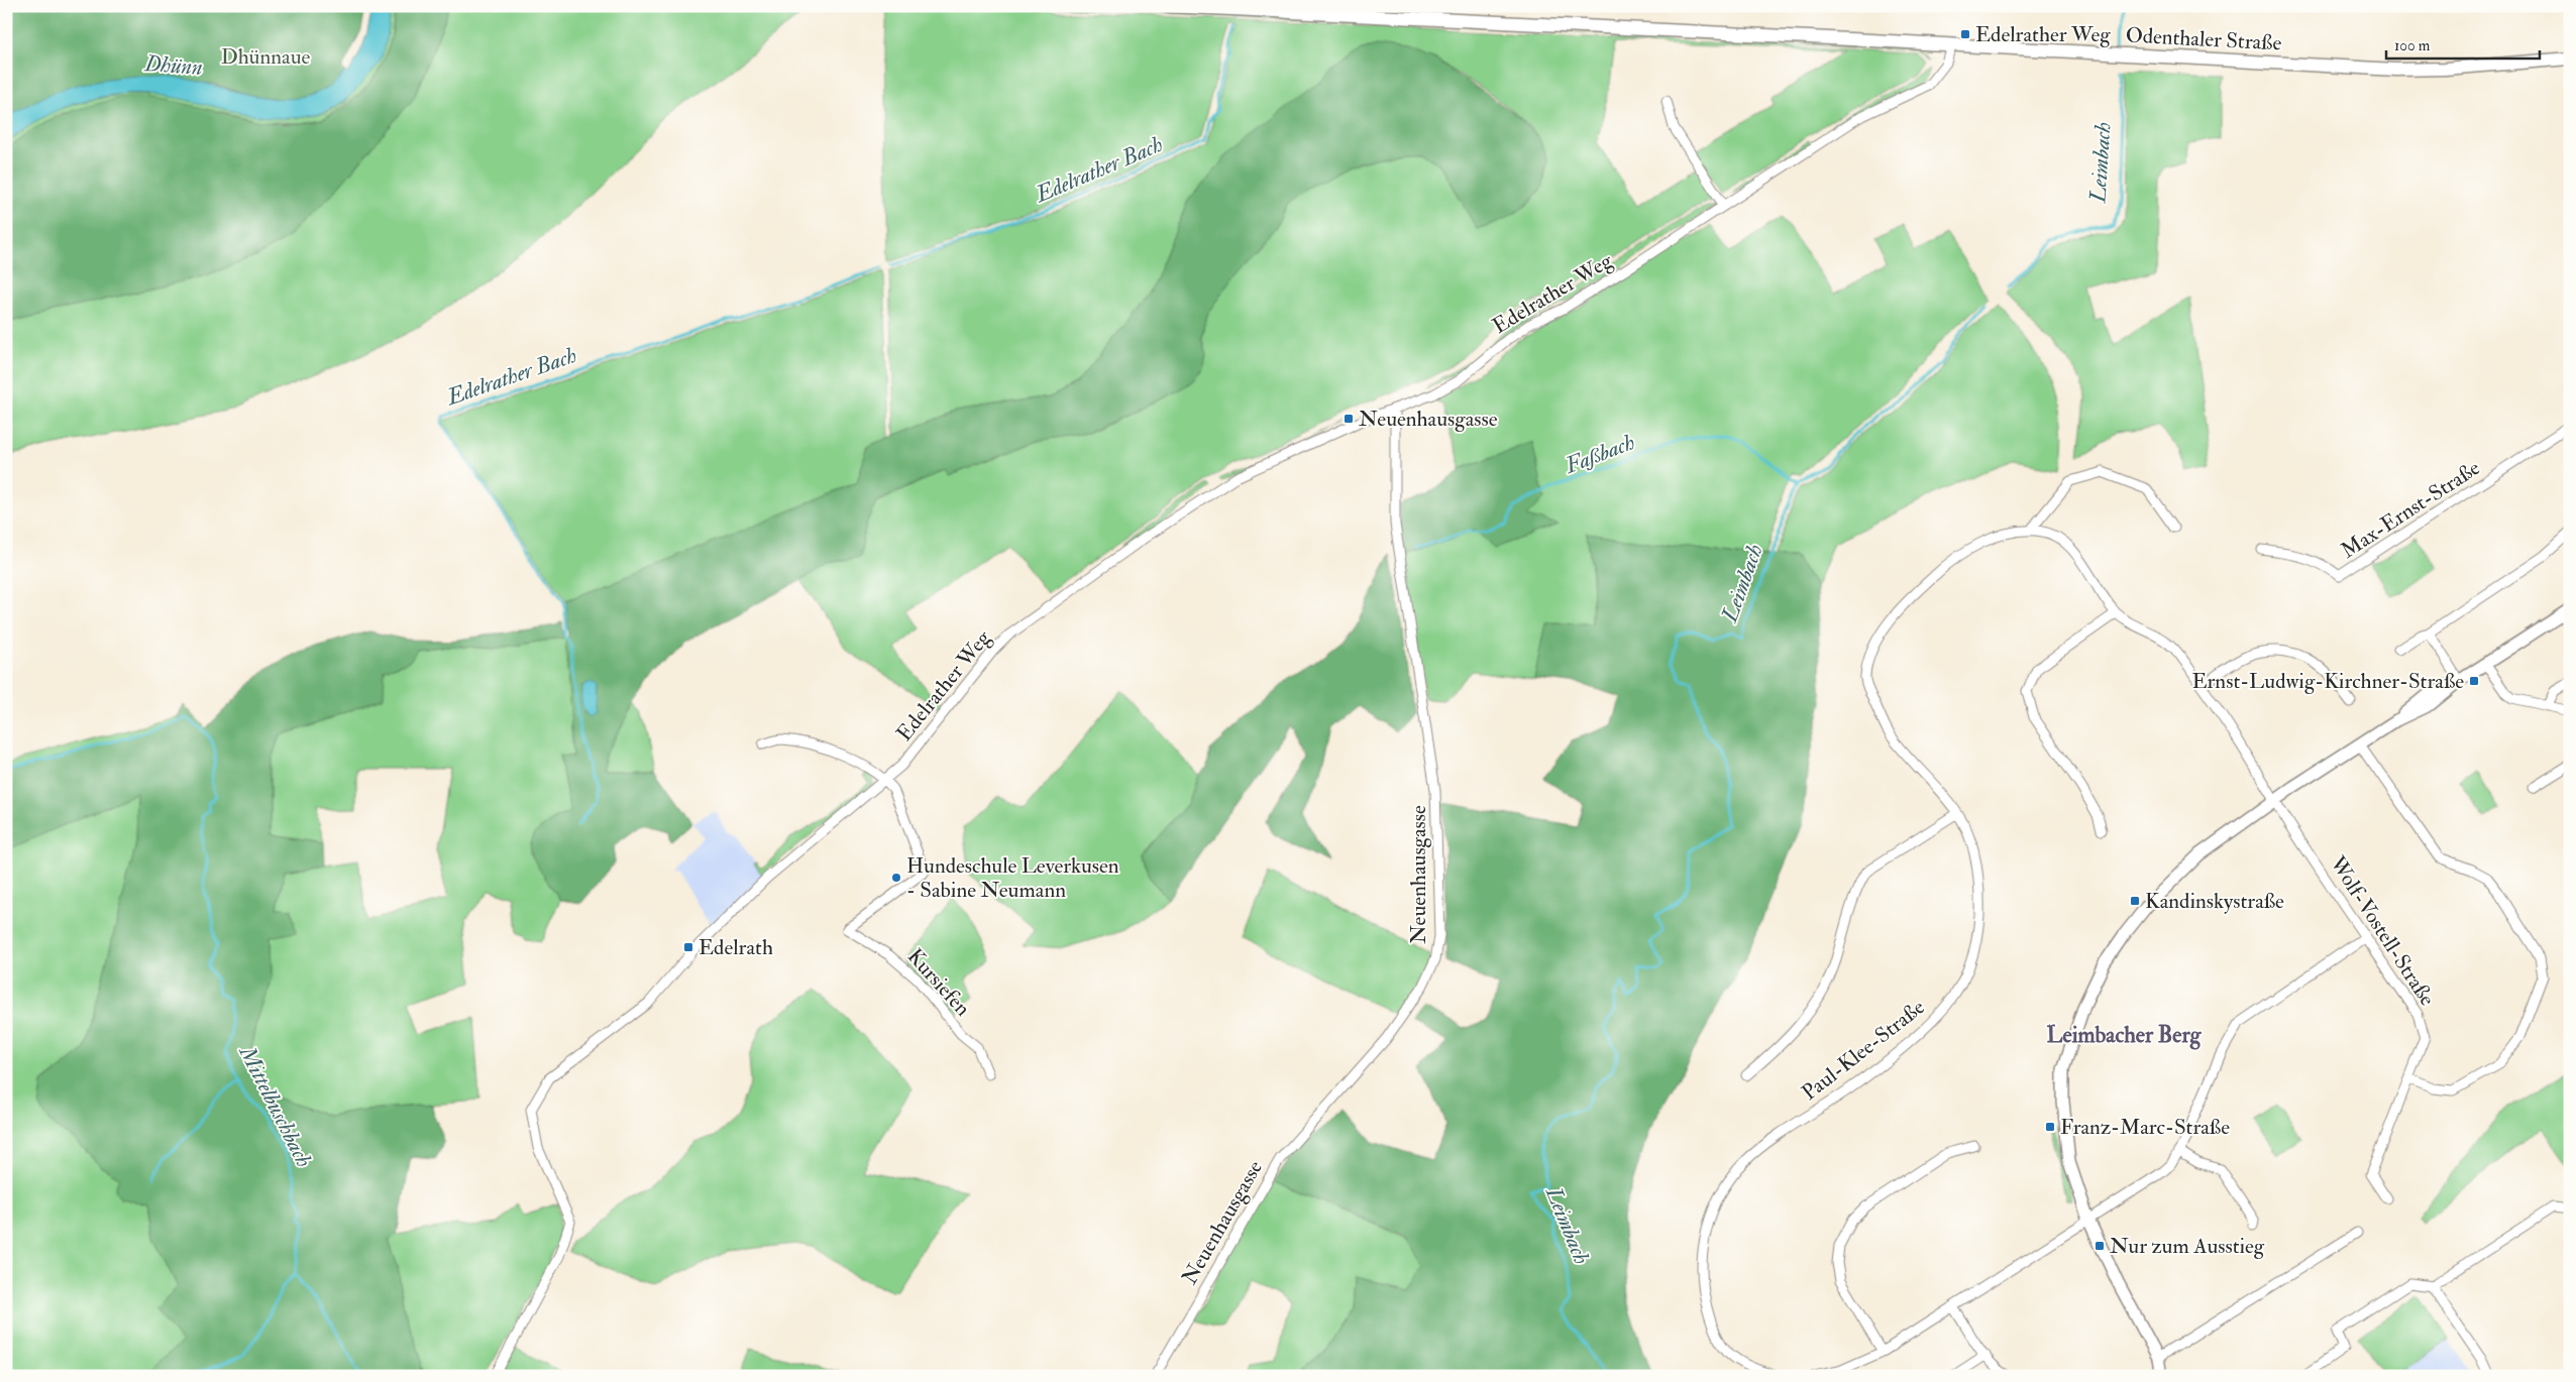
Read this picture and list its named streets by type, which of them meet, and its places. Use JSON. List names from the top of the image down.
{
  "streets": {
    "main road": ["Odenthaler Straße"],
    "street": [
      "Edelrather Weg",
      "Max-Ernst-Straße",
      "Neuenhausgasse",
      "Wolf-Vostell-Straße",
      "Kursiefen",
      "Paul-Klee-Straße"
    ]
  },
  "crossings": [
    ["Odenthaler Straße", "Edelrather Weg"],
    ["Edelrather Weg", "Neuenhausgasse"],
    ["Edelrather Weg", "Kursiefen"],
    ["Wolf-Vostell-Straße", "Paul-Klee-Straße"]
  ],
  "districts": ["Leimbacher Berg"],
  "water": [
    "Dhünn",
    "Leimbach",
    "Edelrather Bach",
    "Faßbach",
    "Mittelbuschbach"
  ],
  "parks": ["Dhünnaue"],
  "places": {
    "transit": [
      "Edelrather Weg",
      "Neuenhausgasse",
      "Ernst-Ludwig-Kirchner-Straße",
      "Kandinskystraße",
      "Edelrath",
      "Franz-Marc-Straße",
      "Nur zum Ausstieg"
    ],
    "other": ["Hundeschule Leverkusen - Sabine Neumann"]
  },
  "scale_bar": "100 m"
}
